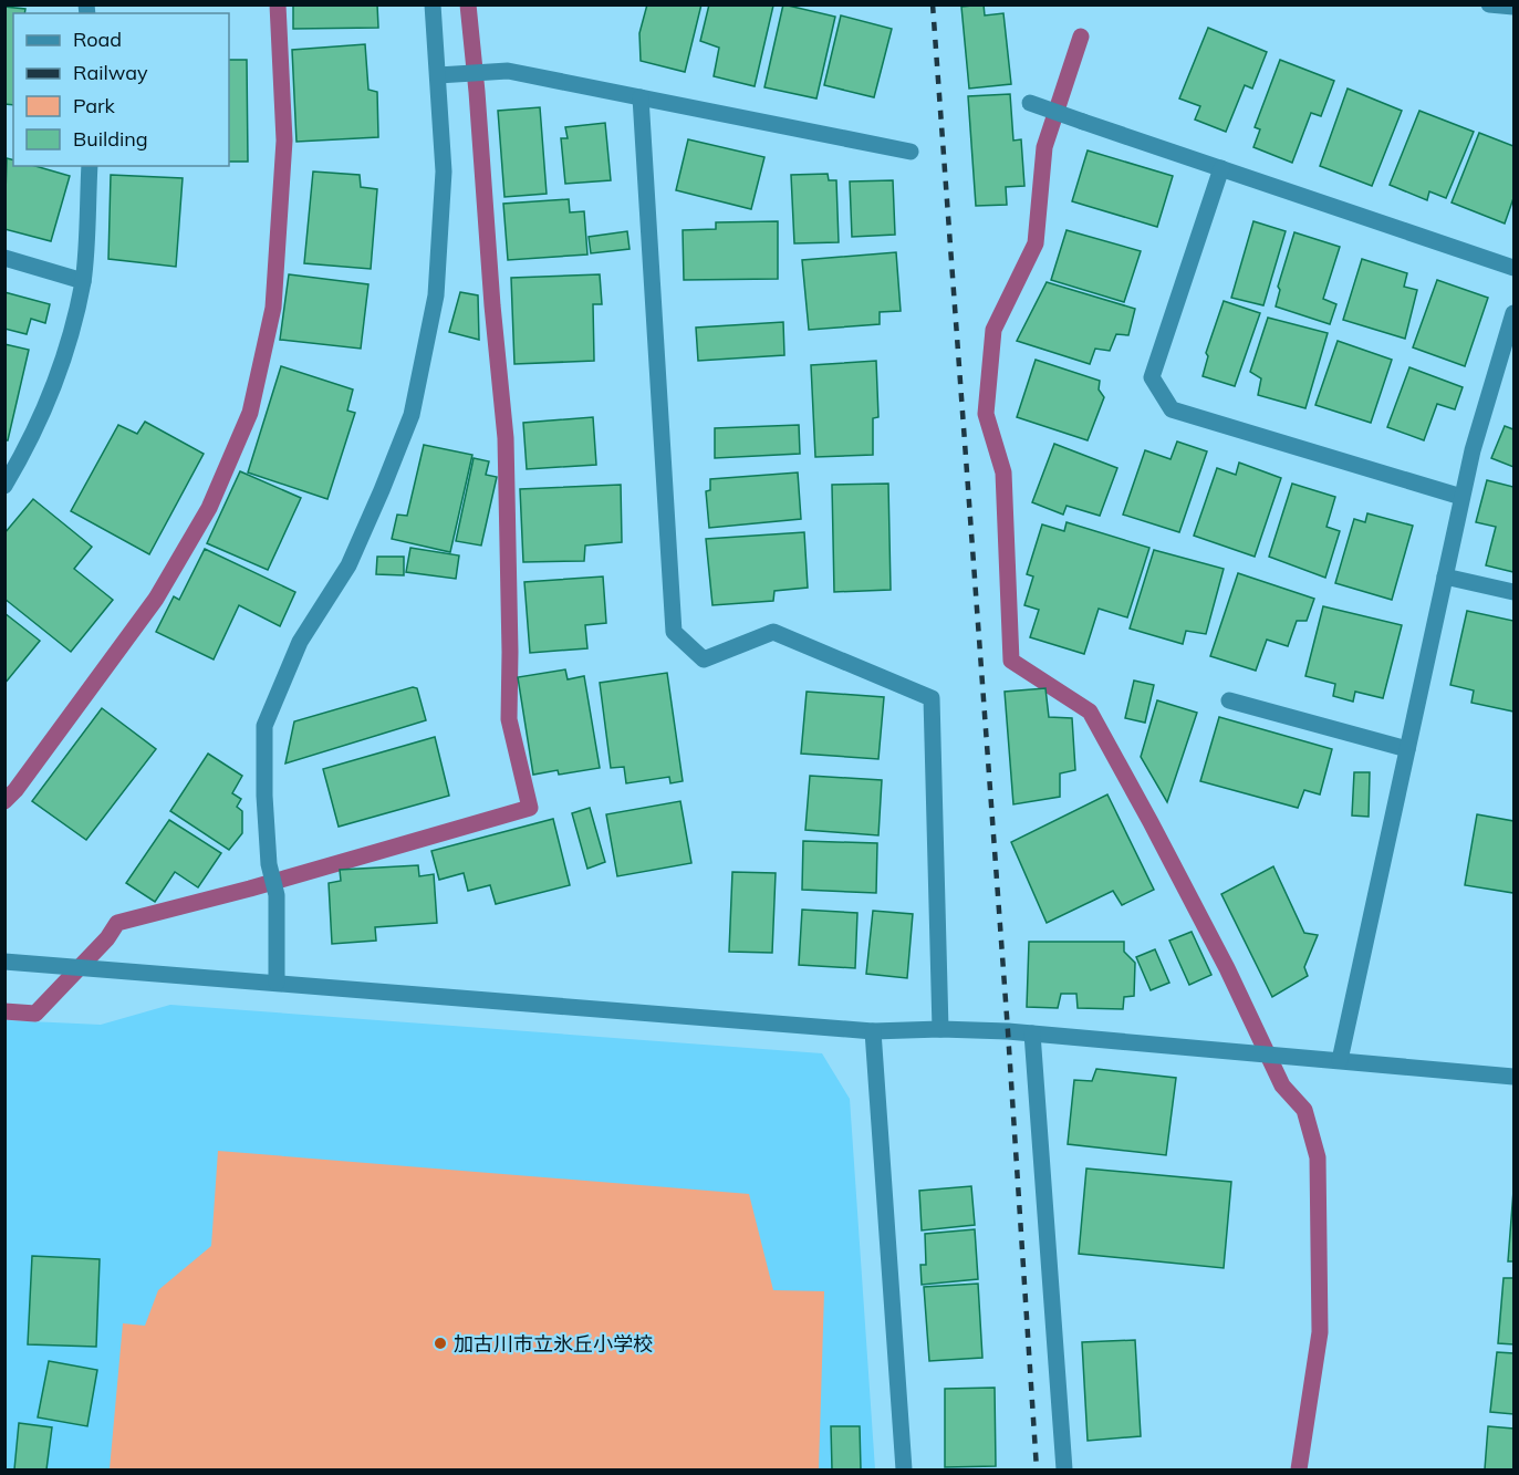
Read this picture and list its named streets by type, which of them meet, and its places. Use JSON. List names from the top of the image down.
{
  "places": ["加古川市立氷丘小学校"],
  "legend": [
    "Road",
    "Railway",
    "Park",
    "Building"
  ]
}
